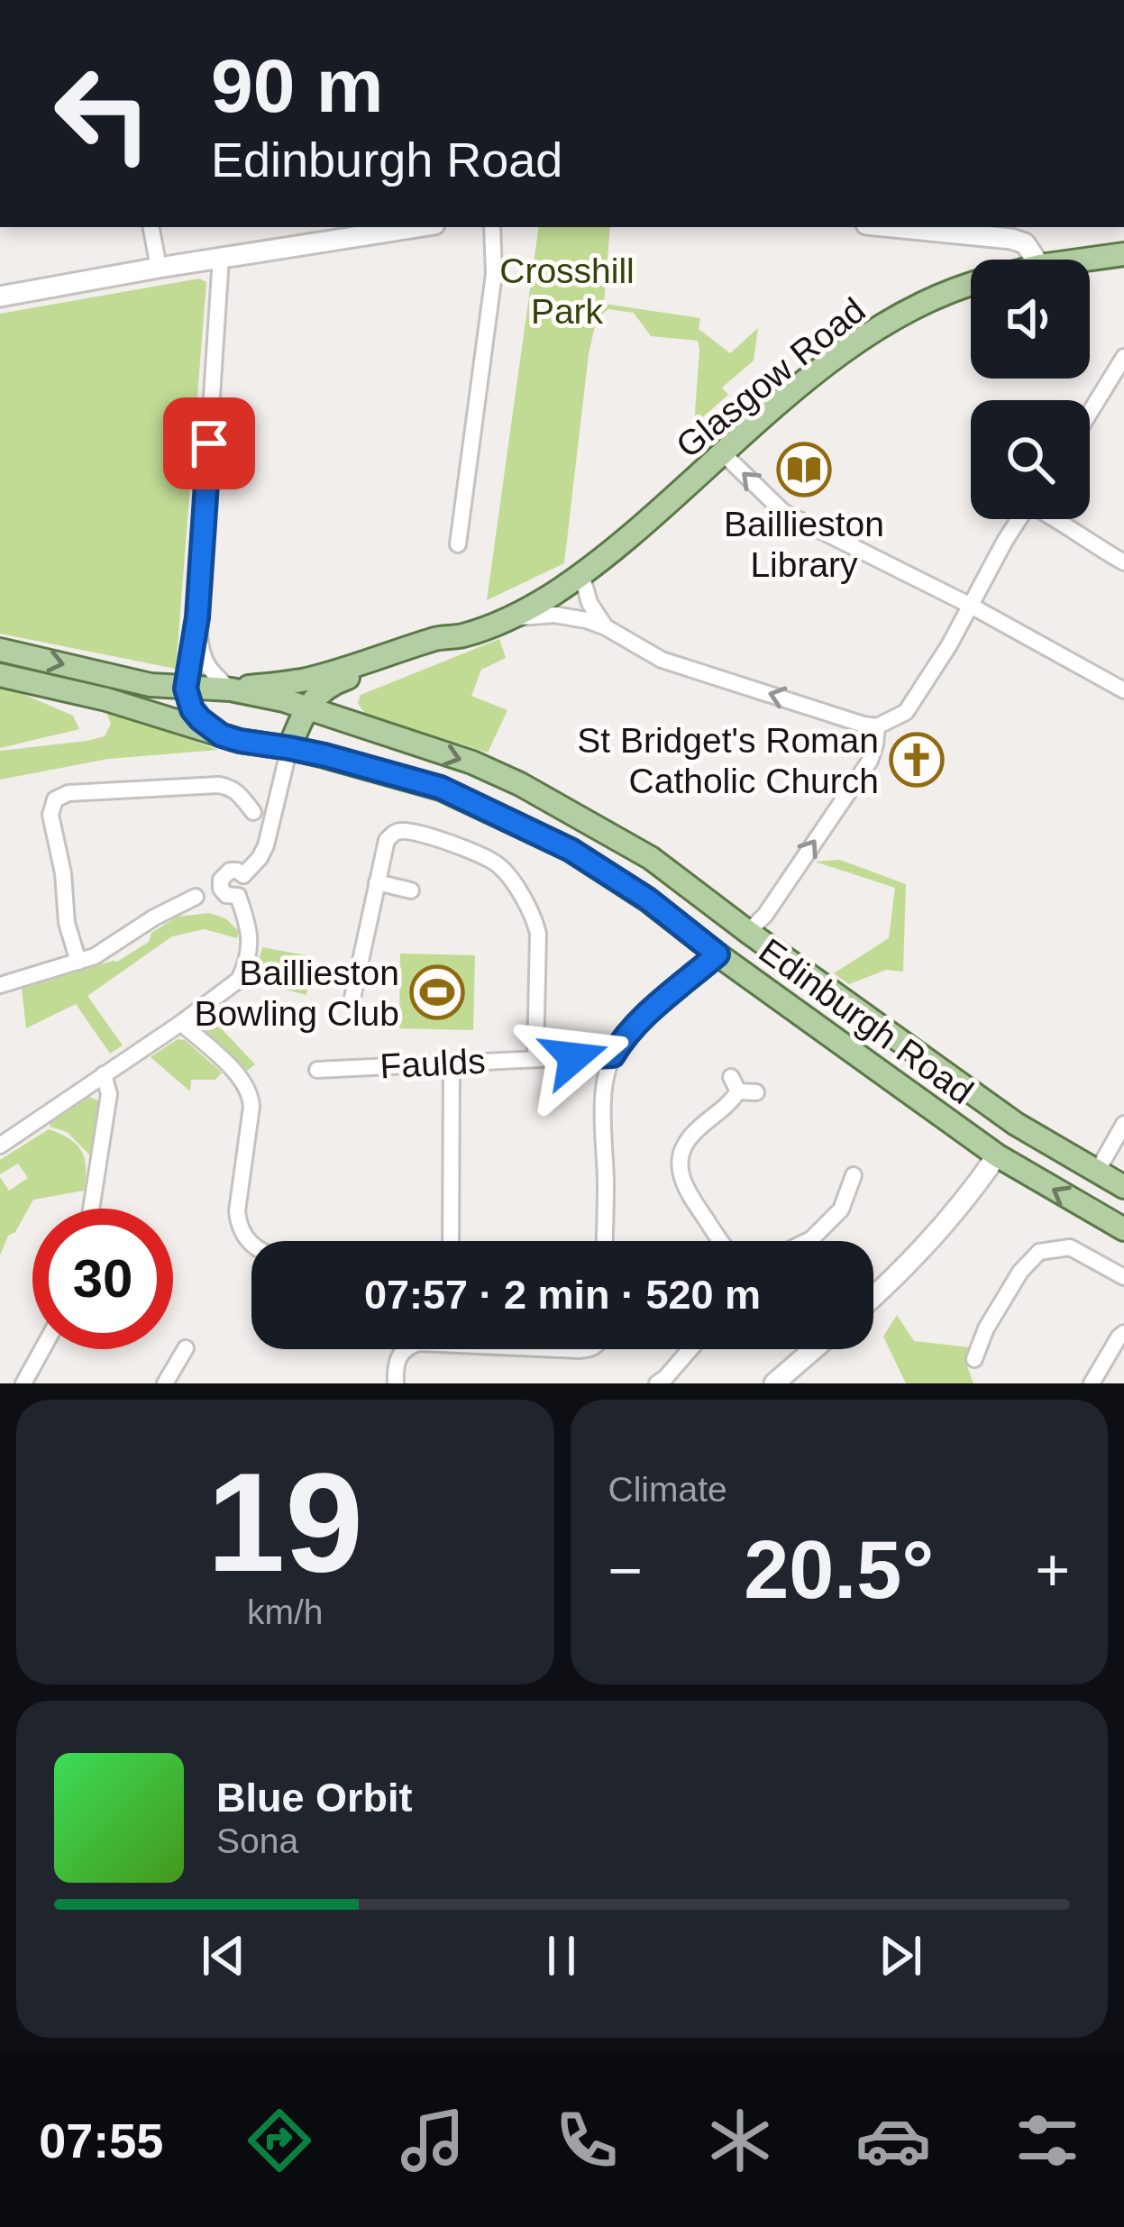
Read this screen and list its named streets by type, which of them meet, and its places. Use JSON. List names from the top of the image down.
{
  "streets": {
    "main road": ["Glasgow Road", "Edinburgh Road"],
    "street": ["Faulds"]
  },
  "parks": ["Crosshill Park"],
  "places": {
    "library": ["Baillieston Library"],
    "church": ["St Bridget's Roman Catholic Church"],
    "sports": ["Baillieston Bowling Club"]
  },
  "page": {
    "turn": ["90 m", "Edinburgh Road"],
    "limit": "30",
    "trip": "07:57 · 2 min · 520 m",
    "tile": [
      ["19", "km/h"],
      "Climate"
    ],
    "heat": ["−", "20.5°", "+"],
    "song": ["Blue Orbit", "Sona"],
    "tabs": "07:55"
  }
}
